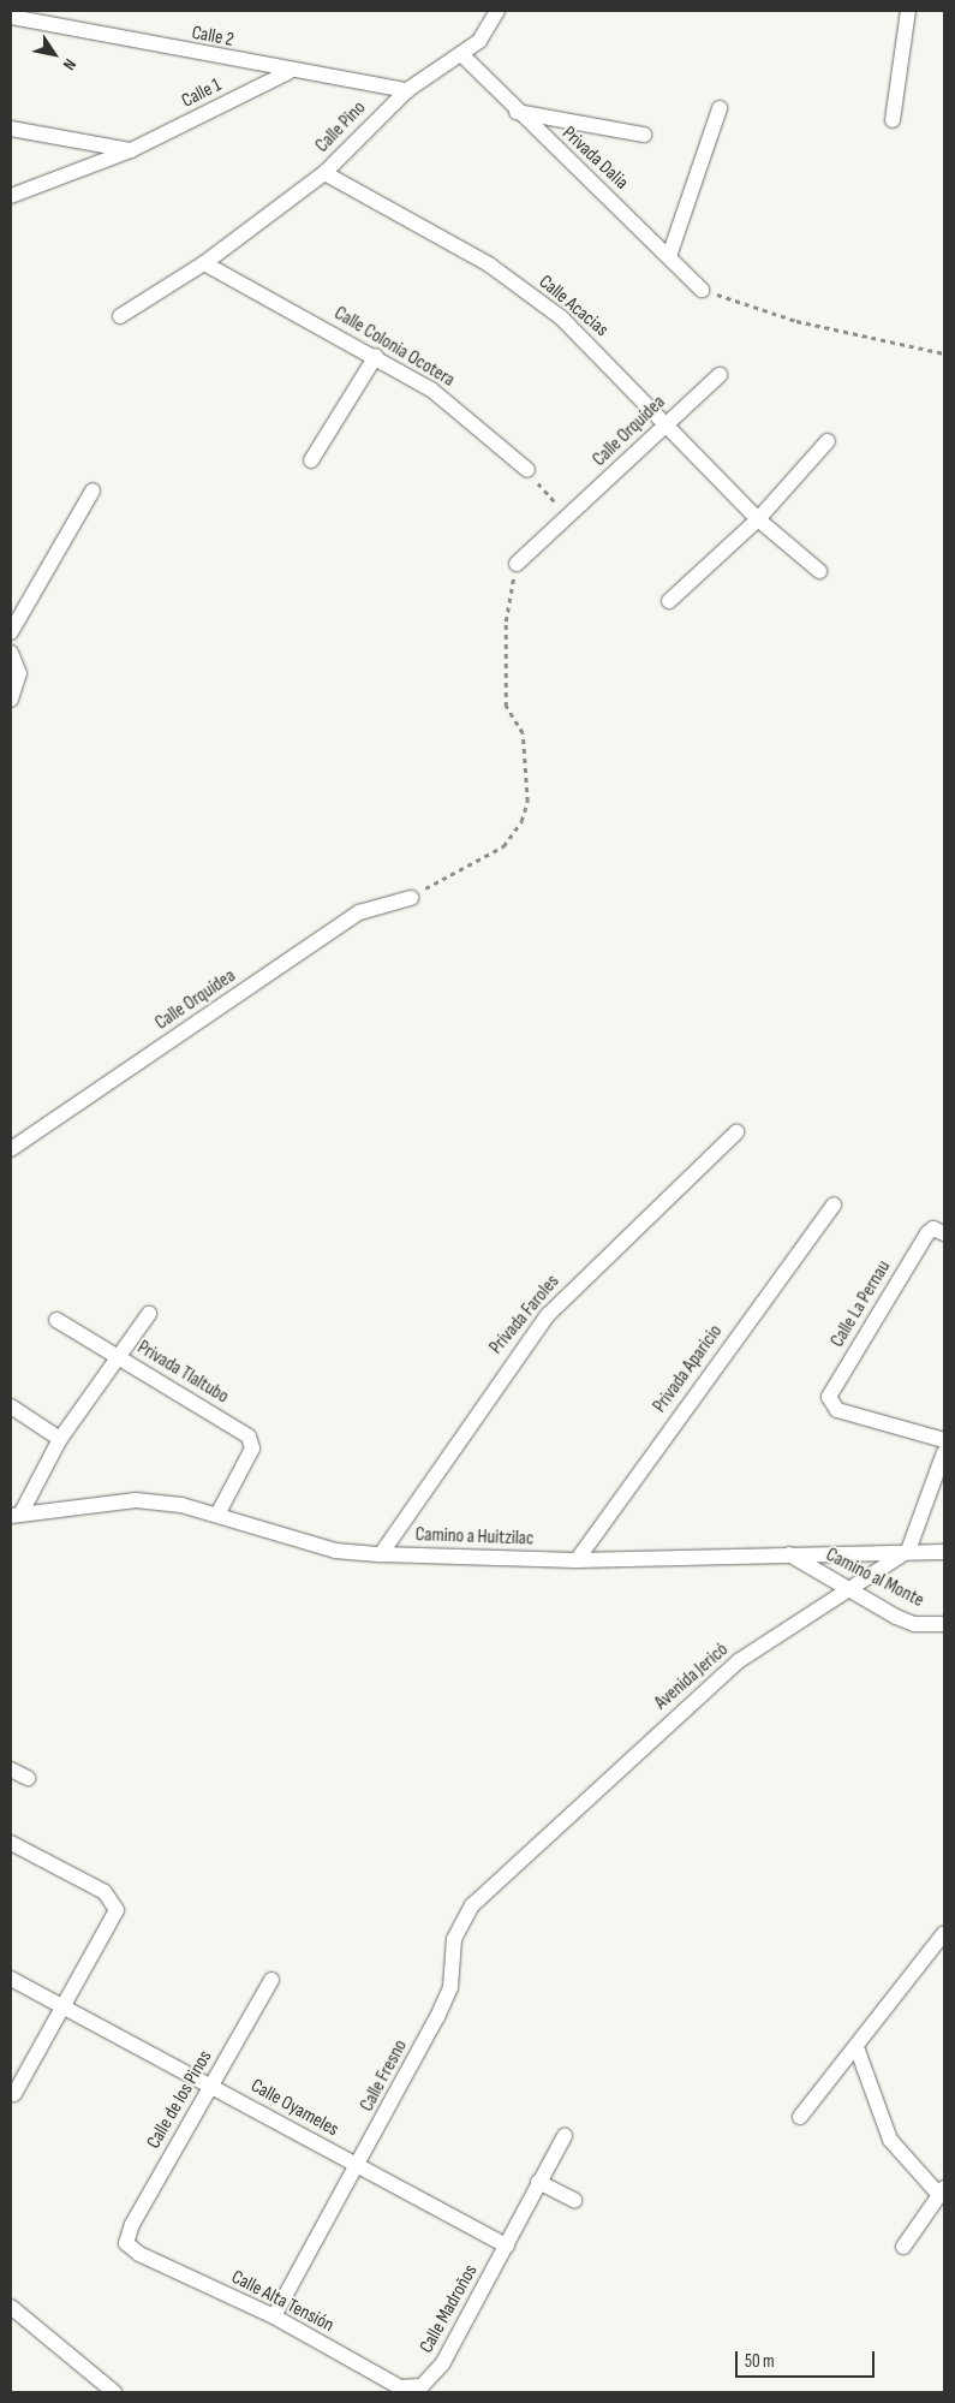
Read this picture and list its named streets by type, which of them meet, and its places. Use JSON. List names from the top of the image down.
{
  "streets": {
    "street": [
      "Calle 2",
      "Calle 1",
      "Calle Pino",
      "Privada Dalia",
      "Calle Acacias",
      "Calle Colonia Ocotera",
      "Calle Orquídea",
      "Calle La Pernau",
      "Privada Faroles",
      "Privada Aparicio",
      "Privada Tlaltubo",
      "Camino a Huitzilac",
      "Camino al Monte",
      "Avenida Jericó",
      "Calle Fresno",
      "Calle de los Pinos",
      "Calle Oyameles",
      "Calle Alta Tensión",
      "Calle Madroños"
    ]
  },
  "crossings": [
    ["Calle 2", "Calle 1"],
    ["Calle 2", "Calle Pino"],
    ["Calle Pino", "Privada Dalia"],
    ["Calle Pino", "Calle Acacias"],
    ["Calle Pino", "Calle Colonia Ocotera"],
    ["Calle Acacias", "Calle Orquídea"],
    ["Privada Faroles", "Camino a Huitzilac"],
    ["Privada Aparicio", "Camino a Huitzilac"],
    ["Privada Tlaltubo", "Camino a Huitzilac"],
    ["Camino a Huitzilac", "Camino al Monte"],
    ["Camino a Huitzilac", "Avenida Jericó"],
    ["Camino al Monte", "Avenida Jericó"],
    ["Avenida Jericó", "Calle Fresno"],
    ["Calle Fresno", "Calle Oyameles"],
    ["Calle Fresno", "Calle Alta Tensión"],
    ["Calle de los Pinos", "Calle Oyameles"],
    ["Calle de los Pinos", "Calle Alta Tensión"],
    ["Calle Oyameles", "Calle Madroños"],
    ["Calle Alta Tensión", "Calle Madroños"]
  ],
  "scale_bar": "50 m",
  "north": "bottom right"
}
